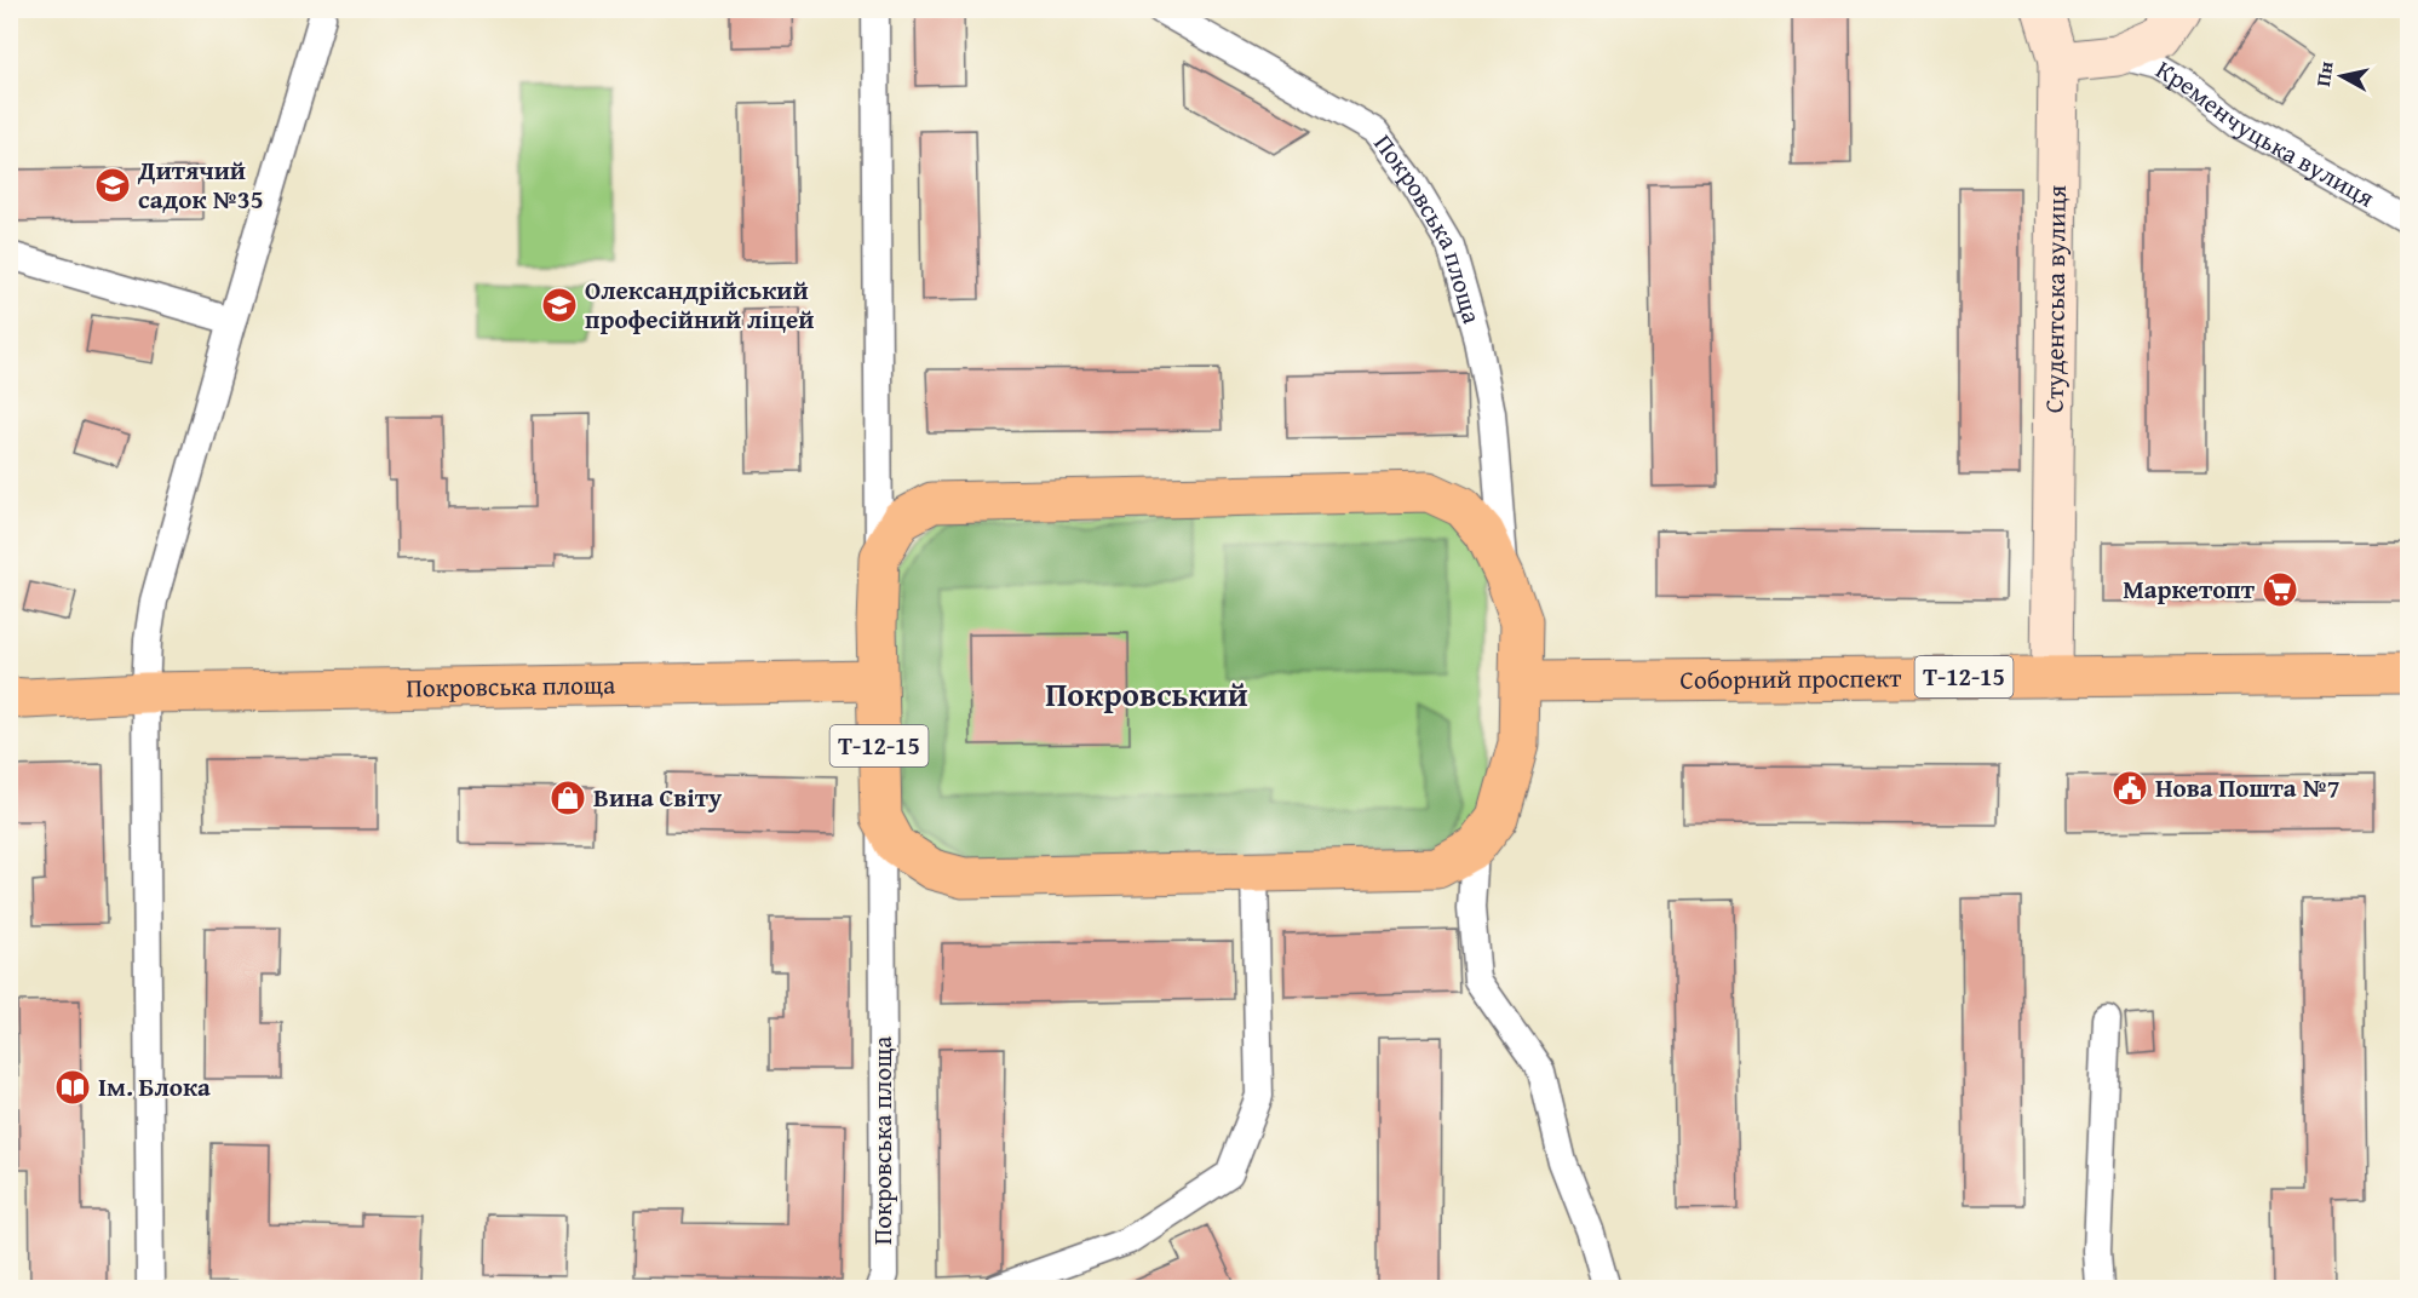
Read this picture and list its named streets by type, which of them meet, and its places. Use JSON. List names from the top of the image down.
{
  "streets": {
    "highway": ["Покровська площа", "Т-12-15", "Соборний проспект"],
    "street": ["Кременчуцька вулиця", "Студентська вулиця"]
  },
  "crossings": [
    ["Покровська площа", "Соборний проспект"],
    ["Студентська вулиця", "Соборний проспект"]
  ],
  "districts": ["Покровський"],
  "places": {
    "school or university": ["Дитячий садок №35", "Олександрійський професійний ліцей"],
    "supermarket": ["Маркетопт"],
    "public building": ["Нова Пошта №7"],
    "shop": ["Вина Світу"],
    "library": ["Ім. Блока"]
  },
  "north": "left"
}
